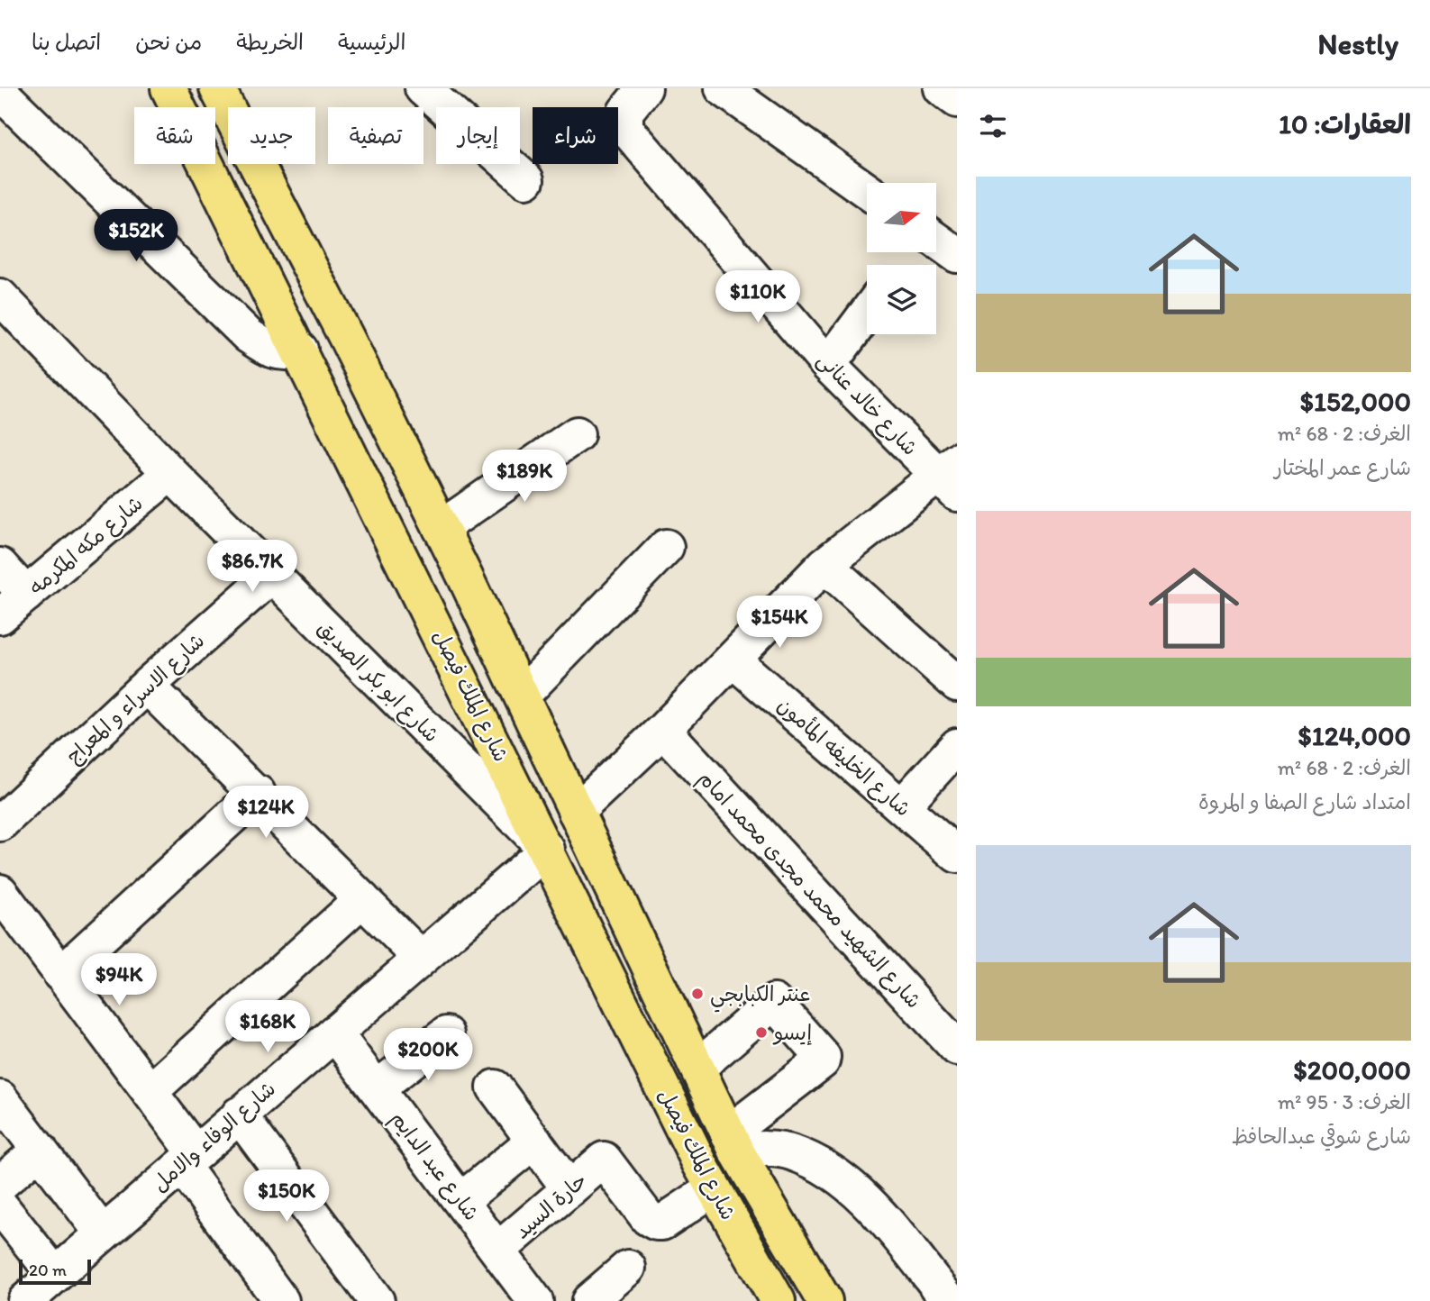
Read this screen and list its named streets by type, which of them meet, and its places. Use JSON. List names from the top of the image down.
{
  "streets": {
    "main road": ["شارع الملك فيصل"],
    "street": [
      "شارع خالد عنانى",
      "شارع مكه المكرمه",
      "شارع ابو بكر الصديق",
      "شارع الاسراء و المعراج",
      "شارع الخليفه المأمون",
      "شارع الشهيد محمد مجدى محمد امام",
      "شارع الوفاء والامل",
      "شارع عبد الدايم",
      "حارة السيد"
    ]
  },
  "crossings": [
    ["شارع مكه المكرمه", "شارع ابو بكر الصديق"],
    ["شارع ابو بكر الصديق", "شارع الملك فيصل"],
    ["شارع ابو بكر الصديق", "شارع الاسراء و المعراج"],
    ["شارع ابو بكر الصديق", "شارع الوفاء والامل"],
    ["شارع الملك فيصل", "شارع الوفاء والامل"],
    ["شارع الملك فيصل", "حارة السيد"],
    ["شارع الوفاء والامل", "شارع عبد الدايم"],
    ["شارع عبد الدايم", "حارة السيد"]
  ],
  "places": ["عنتر الكبابجي", "إيسو"],
  "scale_bar": "20 m",
  "north": "right",
  "page": {
    "header": "Nestly",
    "nav": [
      "الرئيسية",
      "الخريطة",
      "من نحن",
      "اتصل بنا"
    ],
    "heading": "العقارات: 10",
    "chip": [
      "شراء",
      "إيجار",
      "تصفية",
      "جديد",
      "شقة"
    ],
    "list": [
      {
        "name": "$152,000",
        "note": "الغرف: 2 · 68 m² · شارع عمر المختار"
      },
      {
        "name": "$124,000",
        "note": "الغرف: 2 · 68 m² · امتداد شارع الصفا و المروة"
      },
      {
        "name": "$200,000",
        "note": "الغرف: 3 · 95 m² · شارع شوقي عبدالحافظ"
      }
    ],
    "price": [
      "$152K",
      "$110K",
      "$189K",
      "$86.7K",
      "$154K",
      "$124K",
      "$94K",
      "$168K",
      "$200K",
      "$150K"
    ],
    "scale": "20 m"
  }
}
